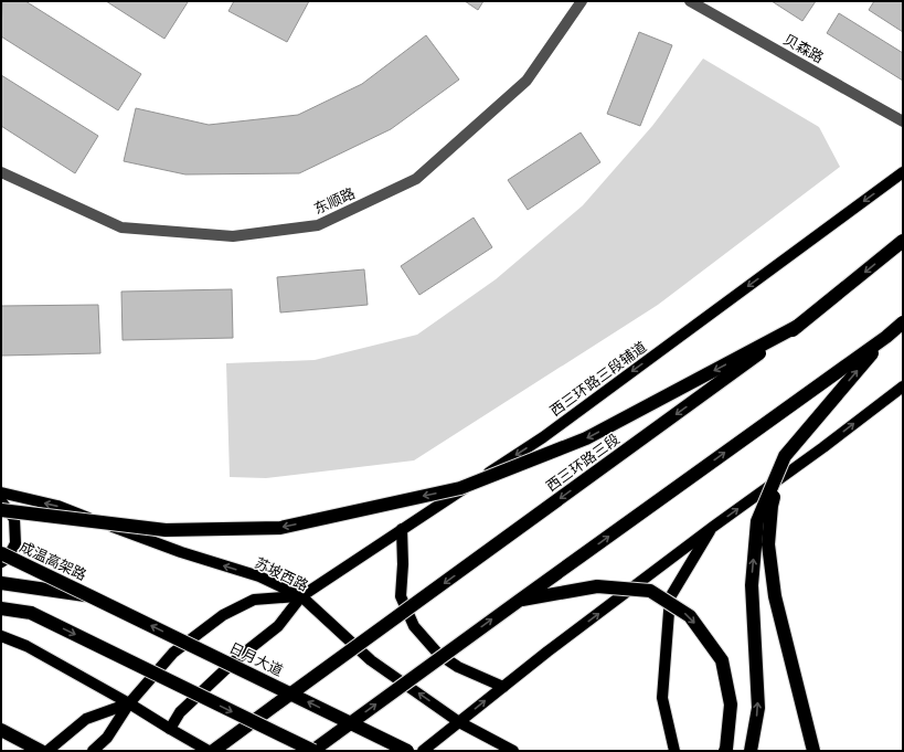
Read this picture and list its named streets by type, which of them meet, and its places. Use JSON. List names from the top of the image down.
{
  "streets": {
    "highway": ["西三环路三段", "成温高架路", "日月大道"],
    "main road": ["西三环路三段辅道", "苏坡西路"],
    "street": ["贝森路", "东顺路"]
  },
  "crossings": [
    ["西三环路三段辅道", "苏坡西路"],
    ["成温高架路", "日月大道"]
  ],
  "one_way": ["西三环路三段辅道", "苏坡西路"]
}
